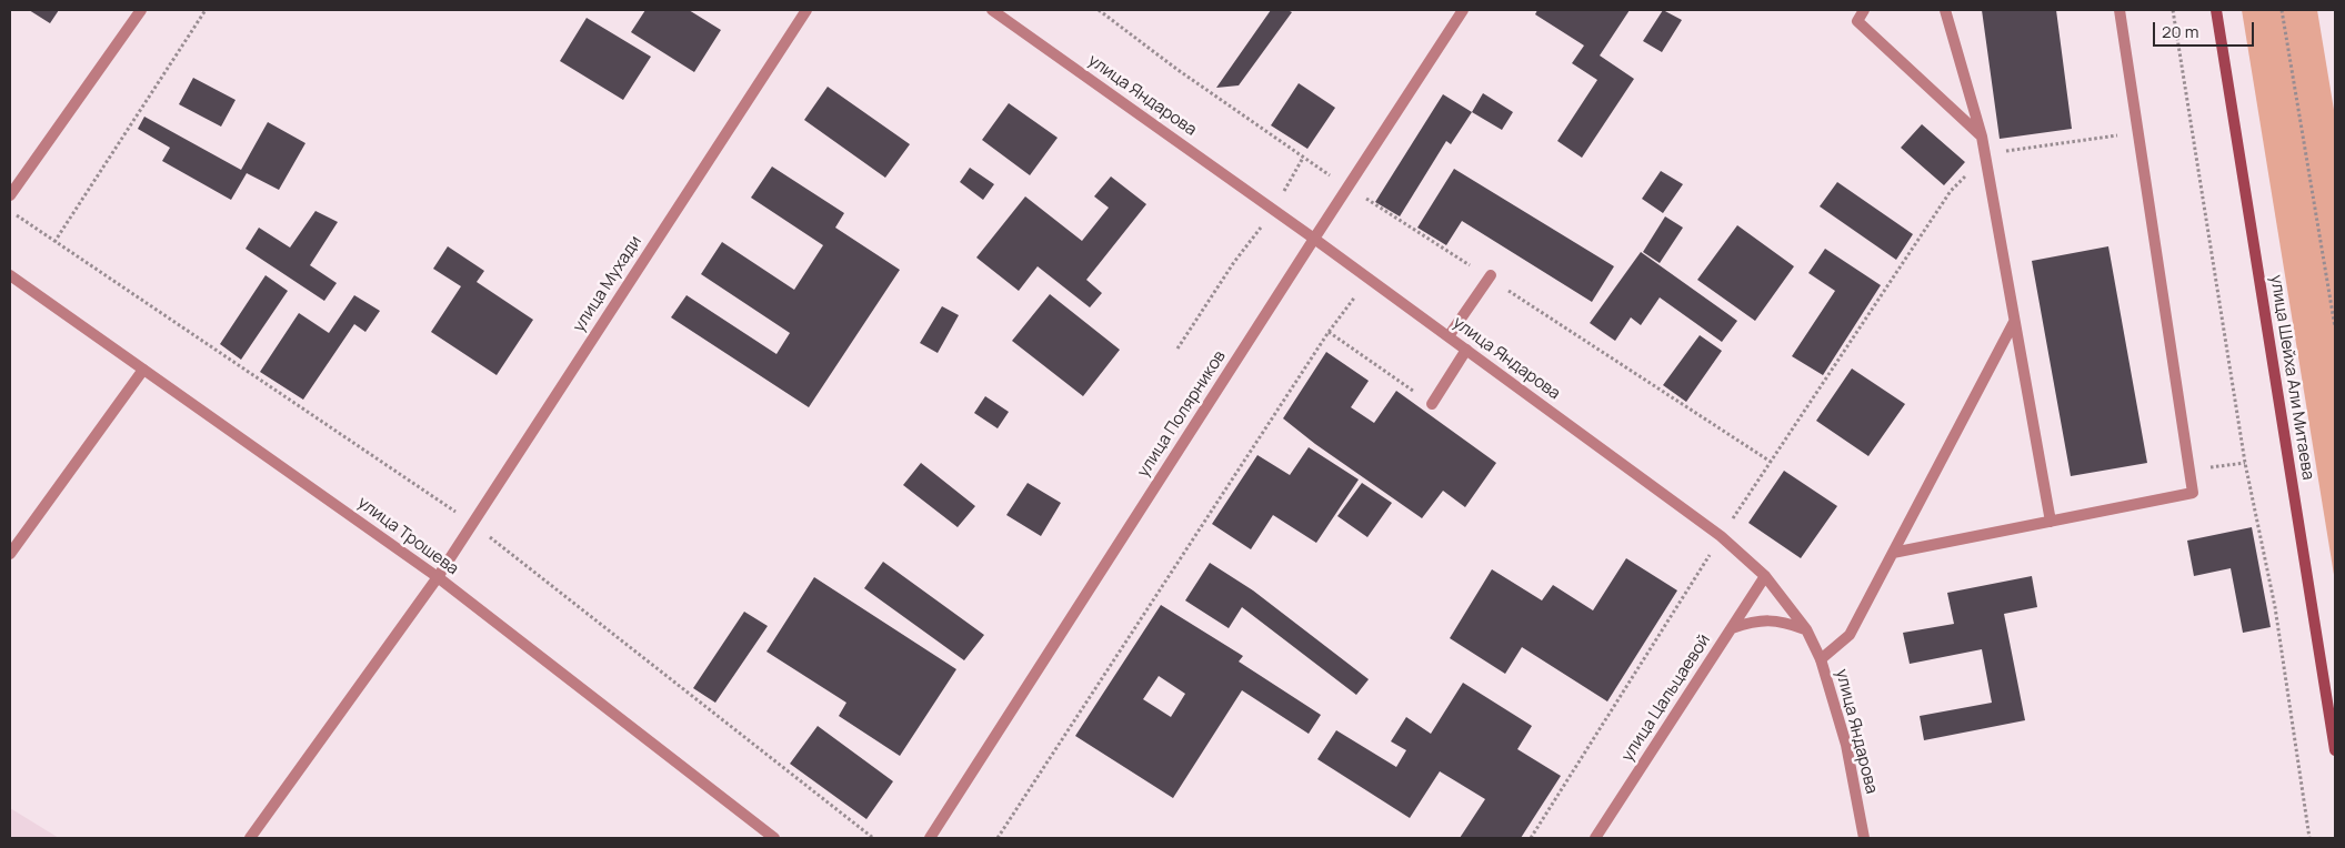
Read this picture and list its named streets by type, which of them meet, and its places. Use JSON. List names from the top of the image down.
{
  "streets": {
    "main road": ["улица Шейха Али Митаева"],
    "street": [
      "улица Яндарова",
      "улица Мухади",
      "улица Полярников",
      "улица Трошева",
      "улица Цальцаевой"
    ]
  },
  "crossings": [
    ["улица Яндарова", "улица Полярников"],
    ["улица Яндарова", "улица Цальцаевой"],
    ["улица Мухади", "улица Трошева"]
  ],
  "scale_bar": "20 m"
}
